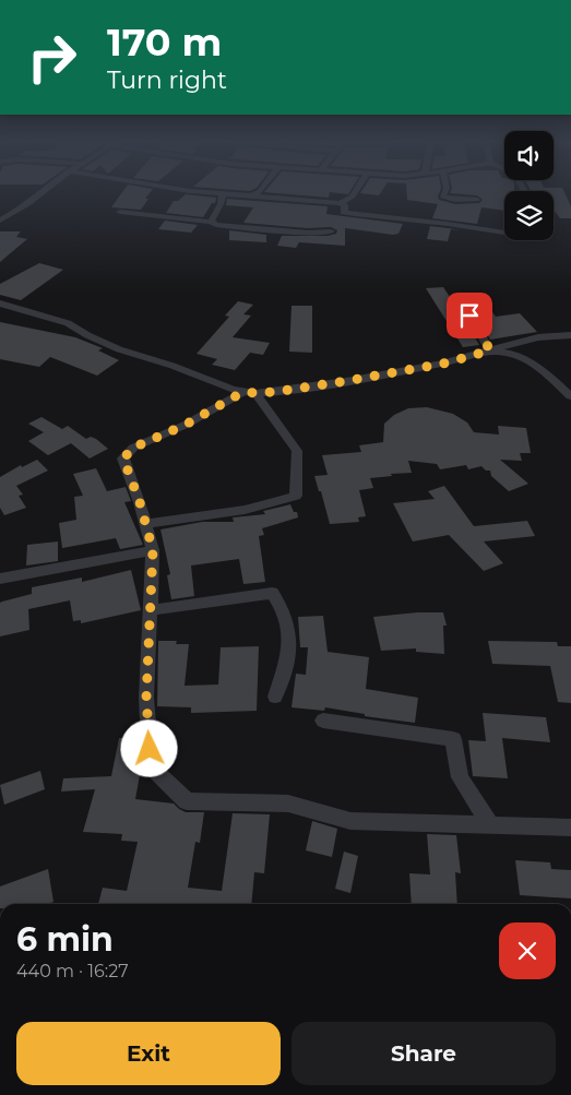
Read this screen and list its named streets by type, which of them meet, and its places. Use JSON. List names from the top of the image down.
{
  "page": {
    "turn": ["170 m", "Turn right"],
    "heading": ["6 min", "440 m · 16:27"],
    "buttons": ["Exit", "Share"]
  }
}
